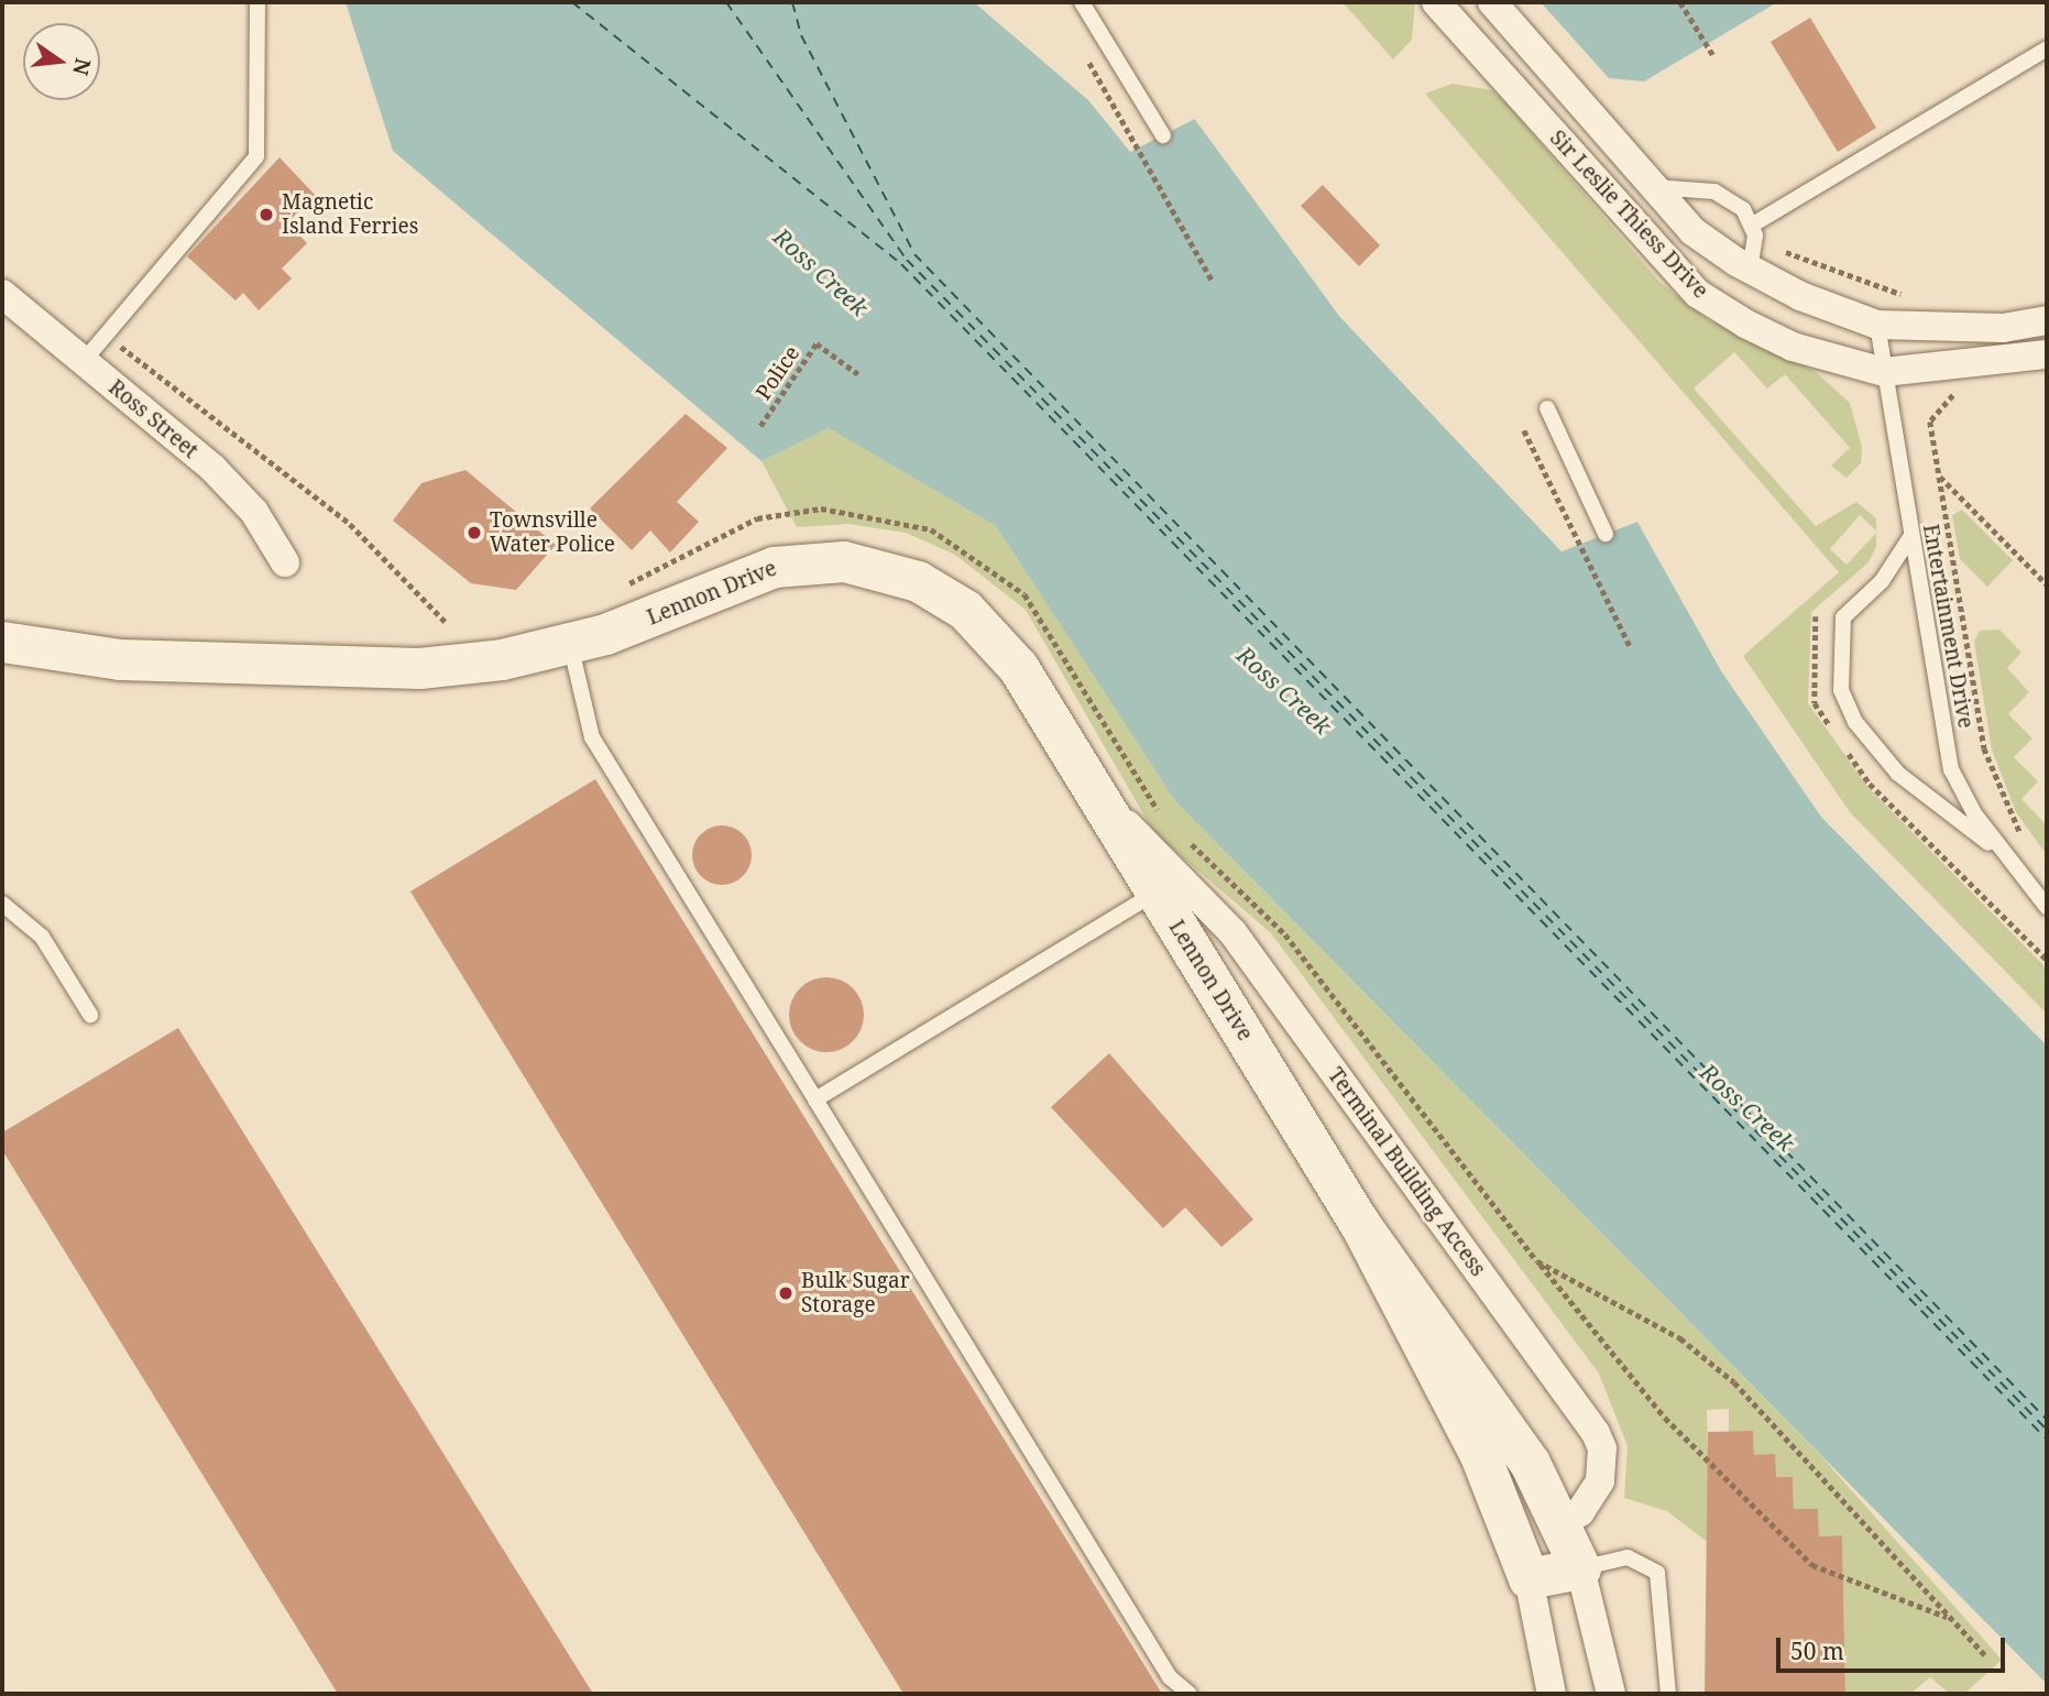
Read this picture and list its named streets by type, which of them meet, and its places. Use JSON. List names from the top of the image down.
{
  "streets": {
    "street": [
      "Sir Leslie Thiess Drive",
      "Ross Street",
      "Lennon Drive",
      "Terminal Building Access"
    ],
    "lane": ["Entertainment Drive"],
    "path": ["Police"]
  },
  "crossings": [
    ["Sir Leslie Thiess Drive", "Entertainment Drive"],
    ["Lennon Drive", "Terminal Building Access"]
  ],
  "water": ["Ross Creek"],
  "places": ["Magnetic Island Ferries", "Townsville Water Police", "Bulk Sugar Storage"],
  "scale_bar": "50 m",
  "north": "right"
}
